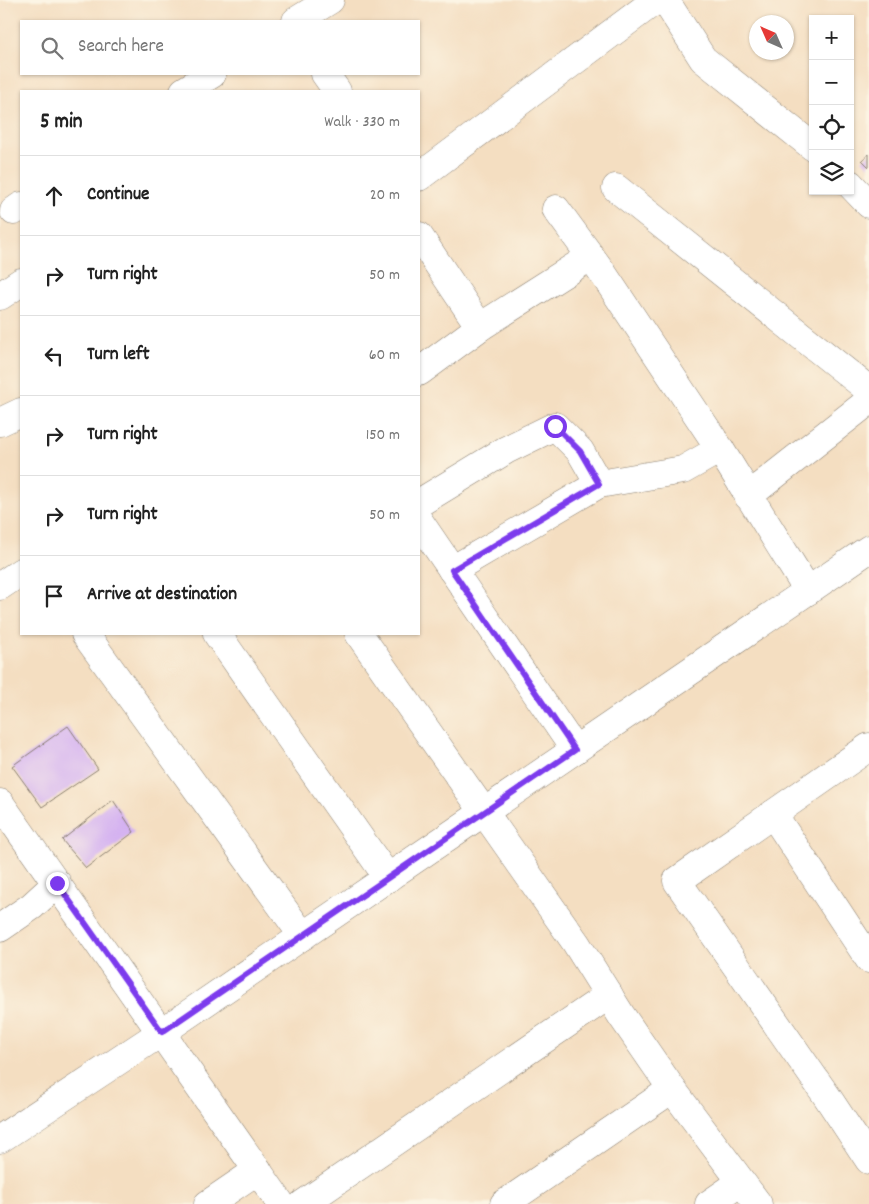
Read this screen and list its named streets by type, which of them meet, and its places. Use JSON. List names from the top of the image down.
{
  "north": "top left",
  "page": {
    "map_buttons": ["+", "−"],
    "search": "Search here",
    "heading": ["5 min", "Walk · 330 m"],
    "list": [
      ["Continue", "20 m"],
      ["Turn right", "50 m"],
      ["Turn left", "60 m"],
      ["Turn right", "150 m"],
      ["Turn right", "50 m"],
      "Arrive at destination"
    ]
  }
}
